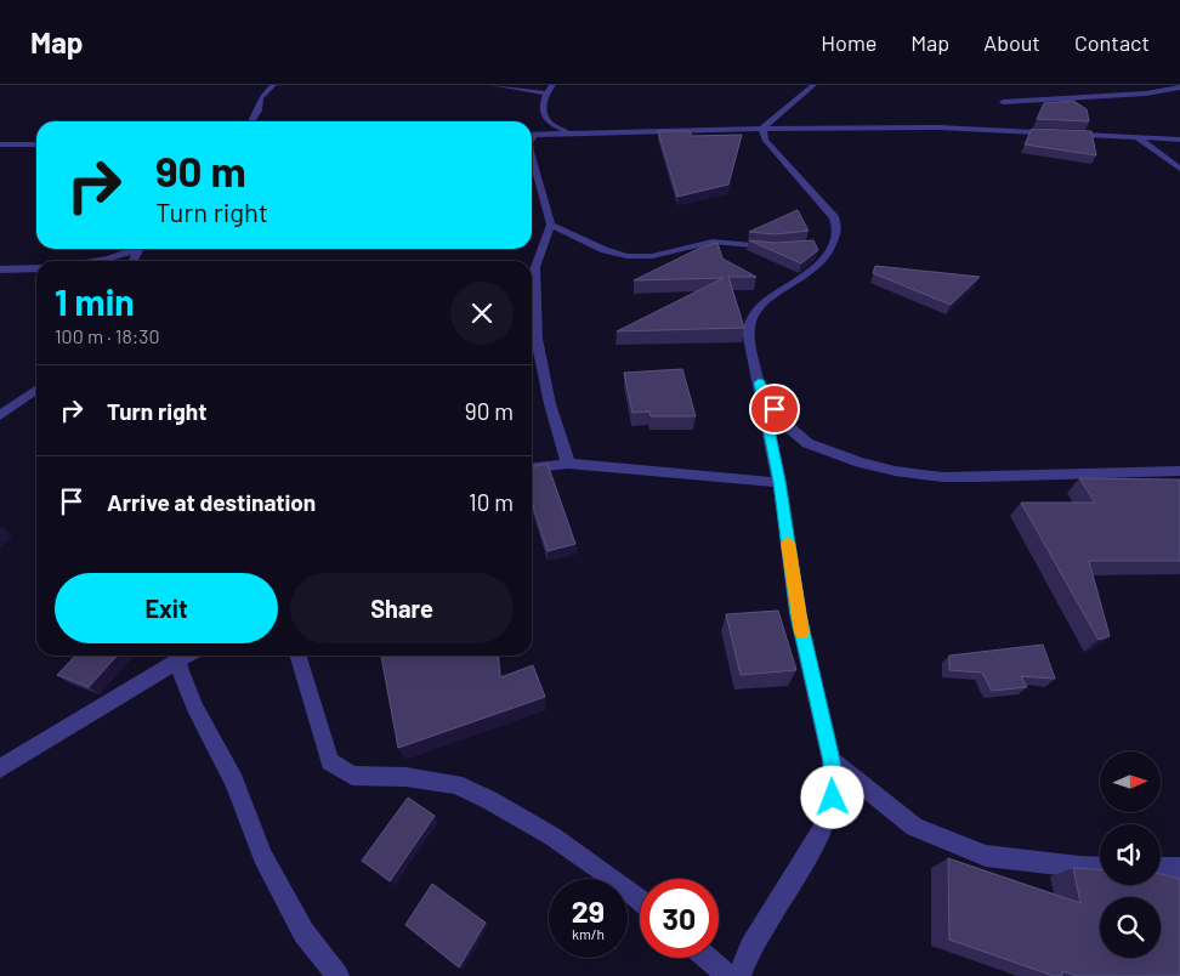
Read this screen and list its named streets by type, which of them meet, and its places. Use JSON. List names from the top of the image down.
{
  "north": "right",
  "page": {
    "header": "Map",
    "nav": [
      "Home",
      "Map",
      "About",
      "Contact"
    ],
    "turn": ["90 m", "Turn right"],
    "heading": ["1 min", "100 m · 18:30"],
    "list": [
      {
        "name": "Turn right",
        "value": "90 m"
      },
      {
        "name": "Arrive at destination",
        "value": "10 m"
      }
    ],
    "buttons": ["Exit", "Share"],
    "speed": "29 km/h",
    "limit": "30"
  }
}
